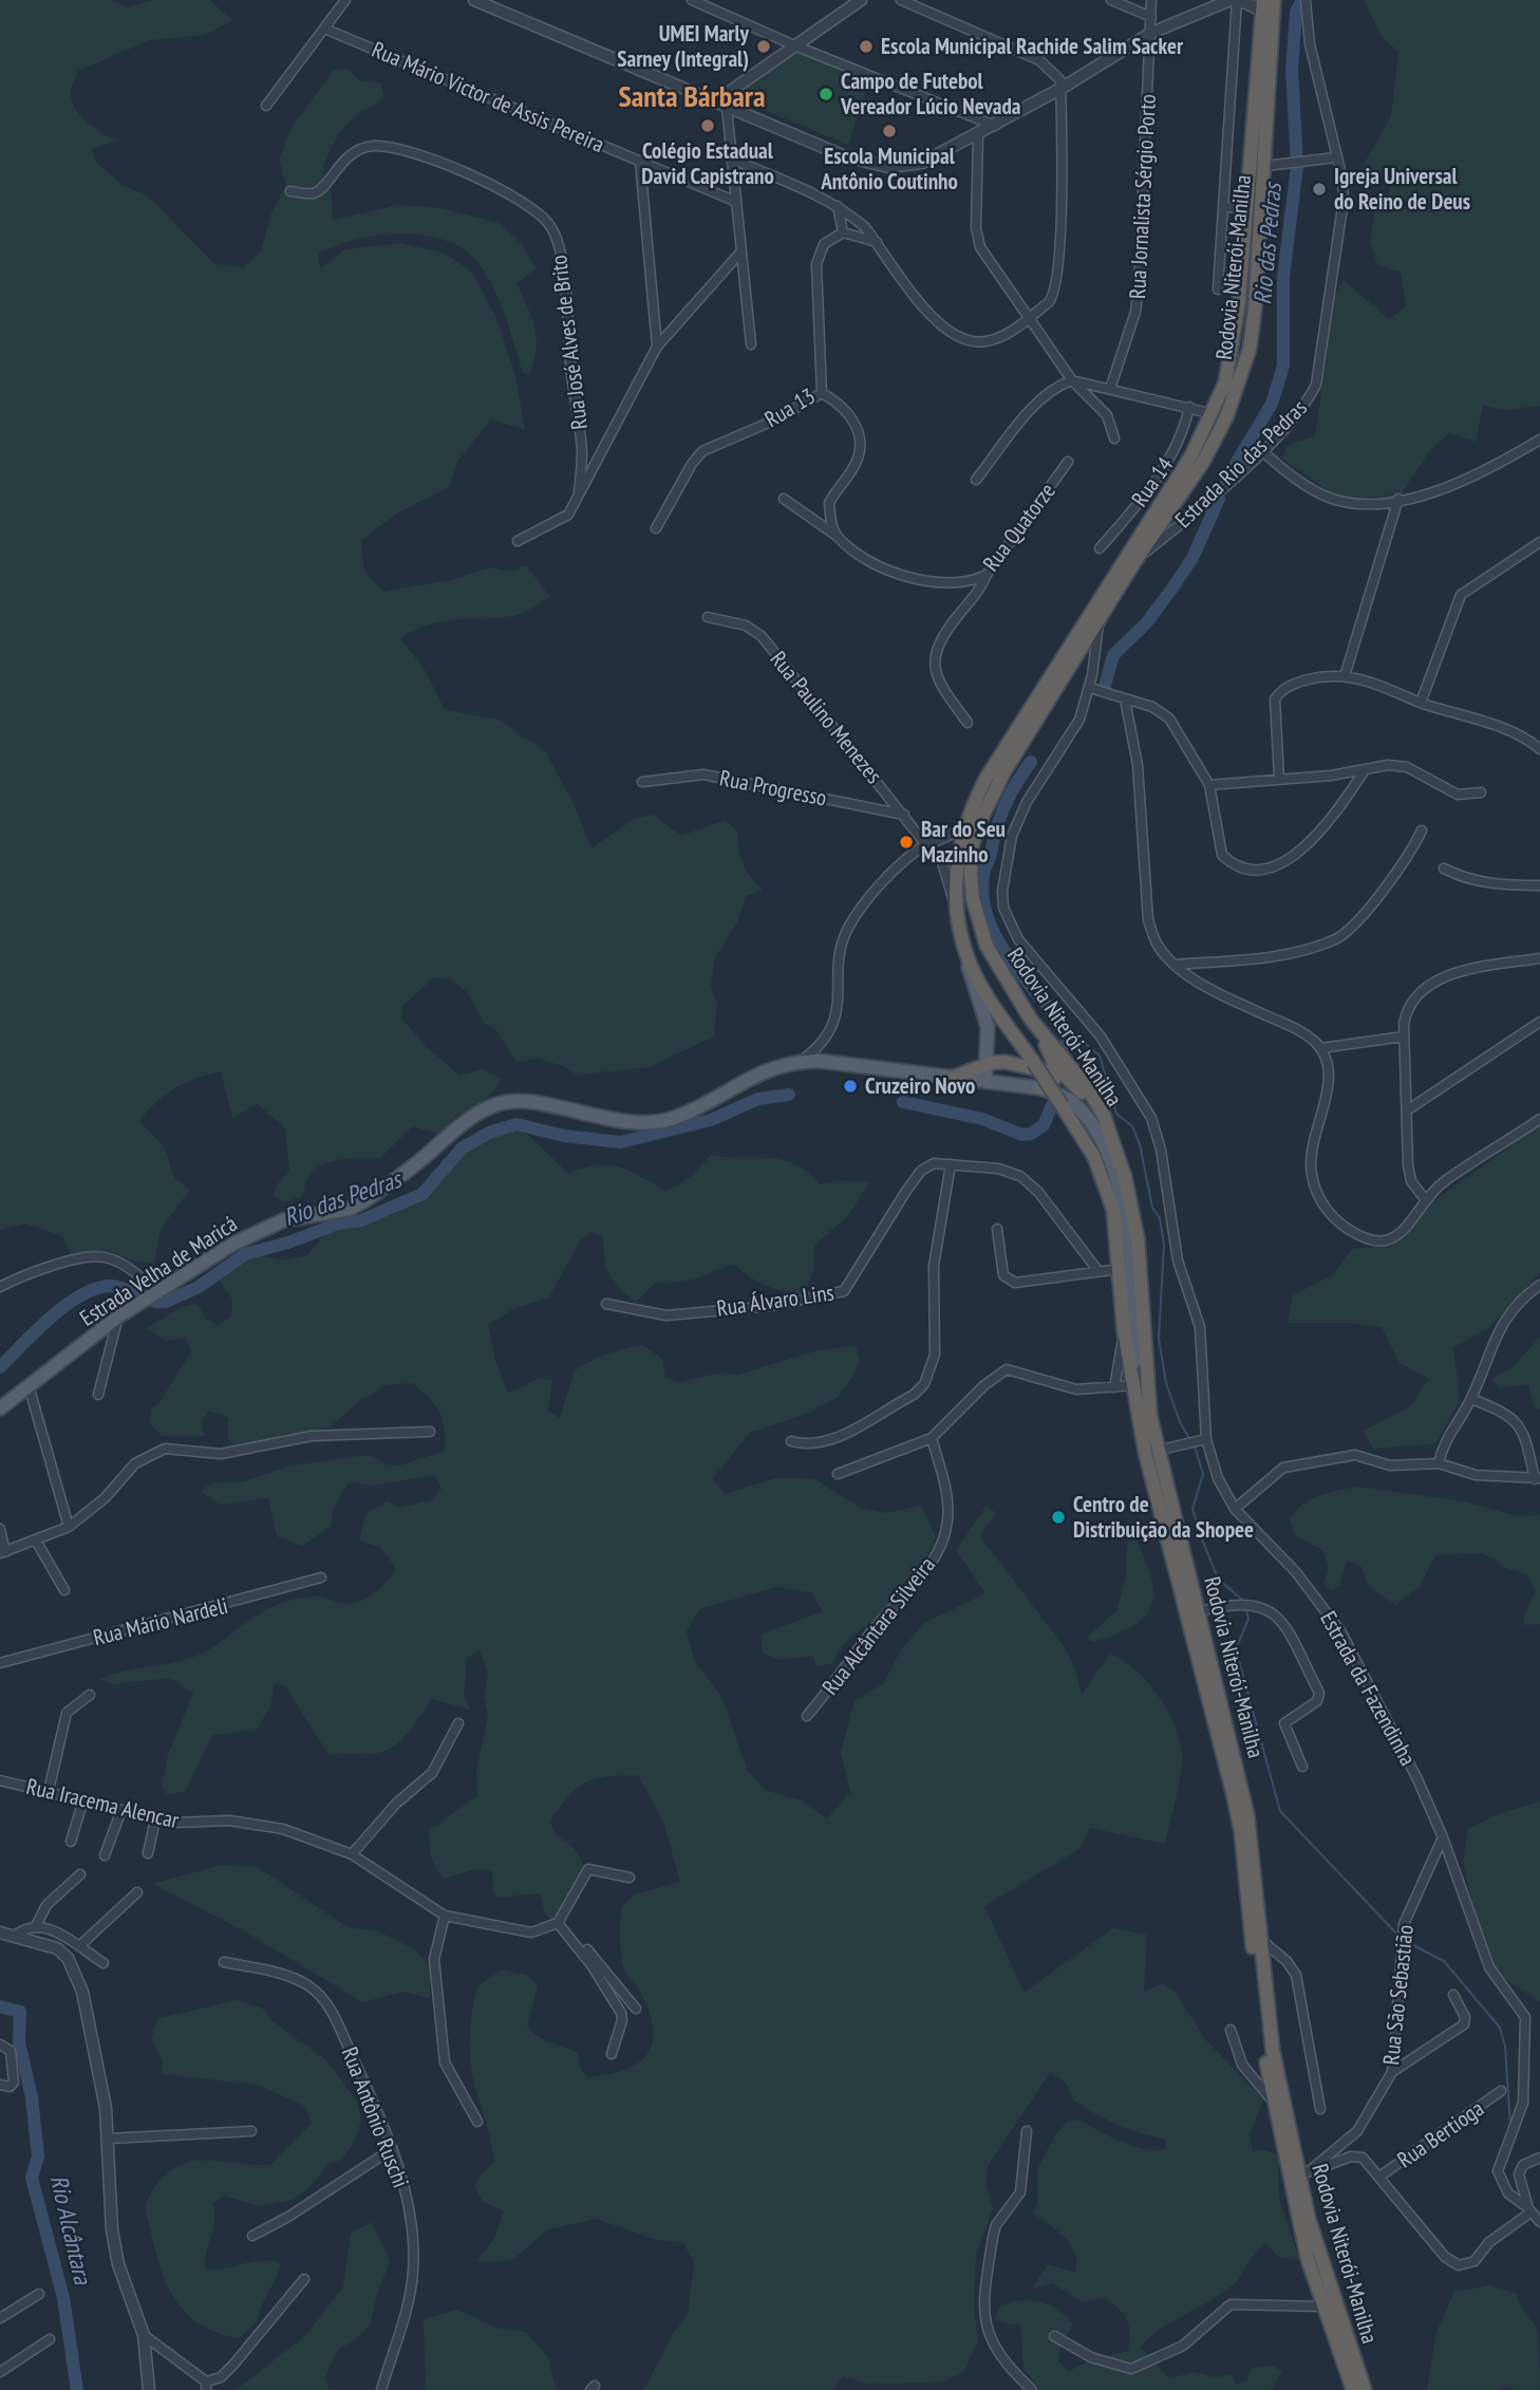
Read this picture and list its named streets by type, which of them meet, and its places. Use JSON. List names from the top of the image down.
{
  "streets": {
    "highway": ["Rodovia Niterói-Manilha"],
    "main road": ["Estrada Velha de Maricá"],
    "street": [
      "Rua Mário Victor de Assis Pereira",
      "Rua Jornalista Sérgio Porto",
      "Rua José Alves de Brito",
      "Rua 13",
      "Estrada Rio das Pedras",
      "Rua 14",
      "Rua Quatorze",
      "Rua Paulino Menezes",
      "Rua Progresso",
      "Rua Álvaro Lins",
      "Rua Mário Nardeli",
      "Rua Alcântara Silveira",
      "Estrada da Fazendinha",
      "Rua Iracema Alencar",
      "Rua São Sebastião",
      "Rua Antônio Ruschi",
      "Rua Bertioga"
    ]
  },
  "crossings": [
    ["Rodovia Niterói-Manilha", "Estrada Rio das Pedras"],
    ["Rodovia Niterói-Manilha", "Rua Paulino Menezes"],
    ["Rodovia Niterói-Manilha", "Estrada da Fazendinha"],
    ["Rodovia Niterói-Manilha", "Rua São Sebastião"],
    ["Rua Paulino Menezes", "Rua Progresso"],
    ["Estrada da Fazendinha", "Rua São Sebastião"],
    ["Estrada da Fazendinha", "Rua Bertioga"]
  ],
  "districts": ["Santa Bárbara"],
  "water": ["Rio das Pedras", "Rio Alcântara"],
  "places": [
    "UMEI Marly Sarney (Integral)",
    "Escola Municipal Rachide Salim Sacker",
    "Campo de Futebol Vereador Lúcio Nevada",
    "Colégio Estadual David Capistrano",
    "Escola Municipal Antônio Coutinho",
    "Igreja Universal do Reino de Deus",
    "Bar do Seu Mazinho",
    "Cruzeiro Novo",
    "Centro de Distribuição da Shopee"
  ]
}
